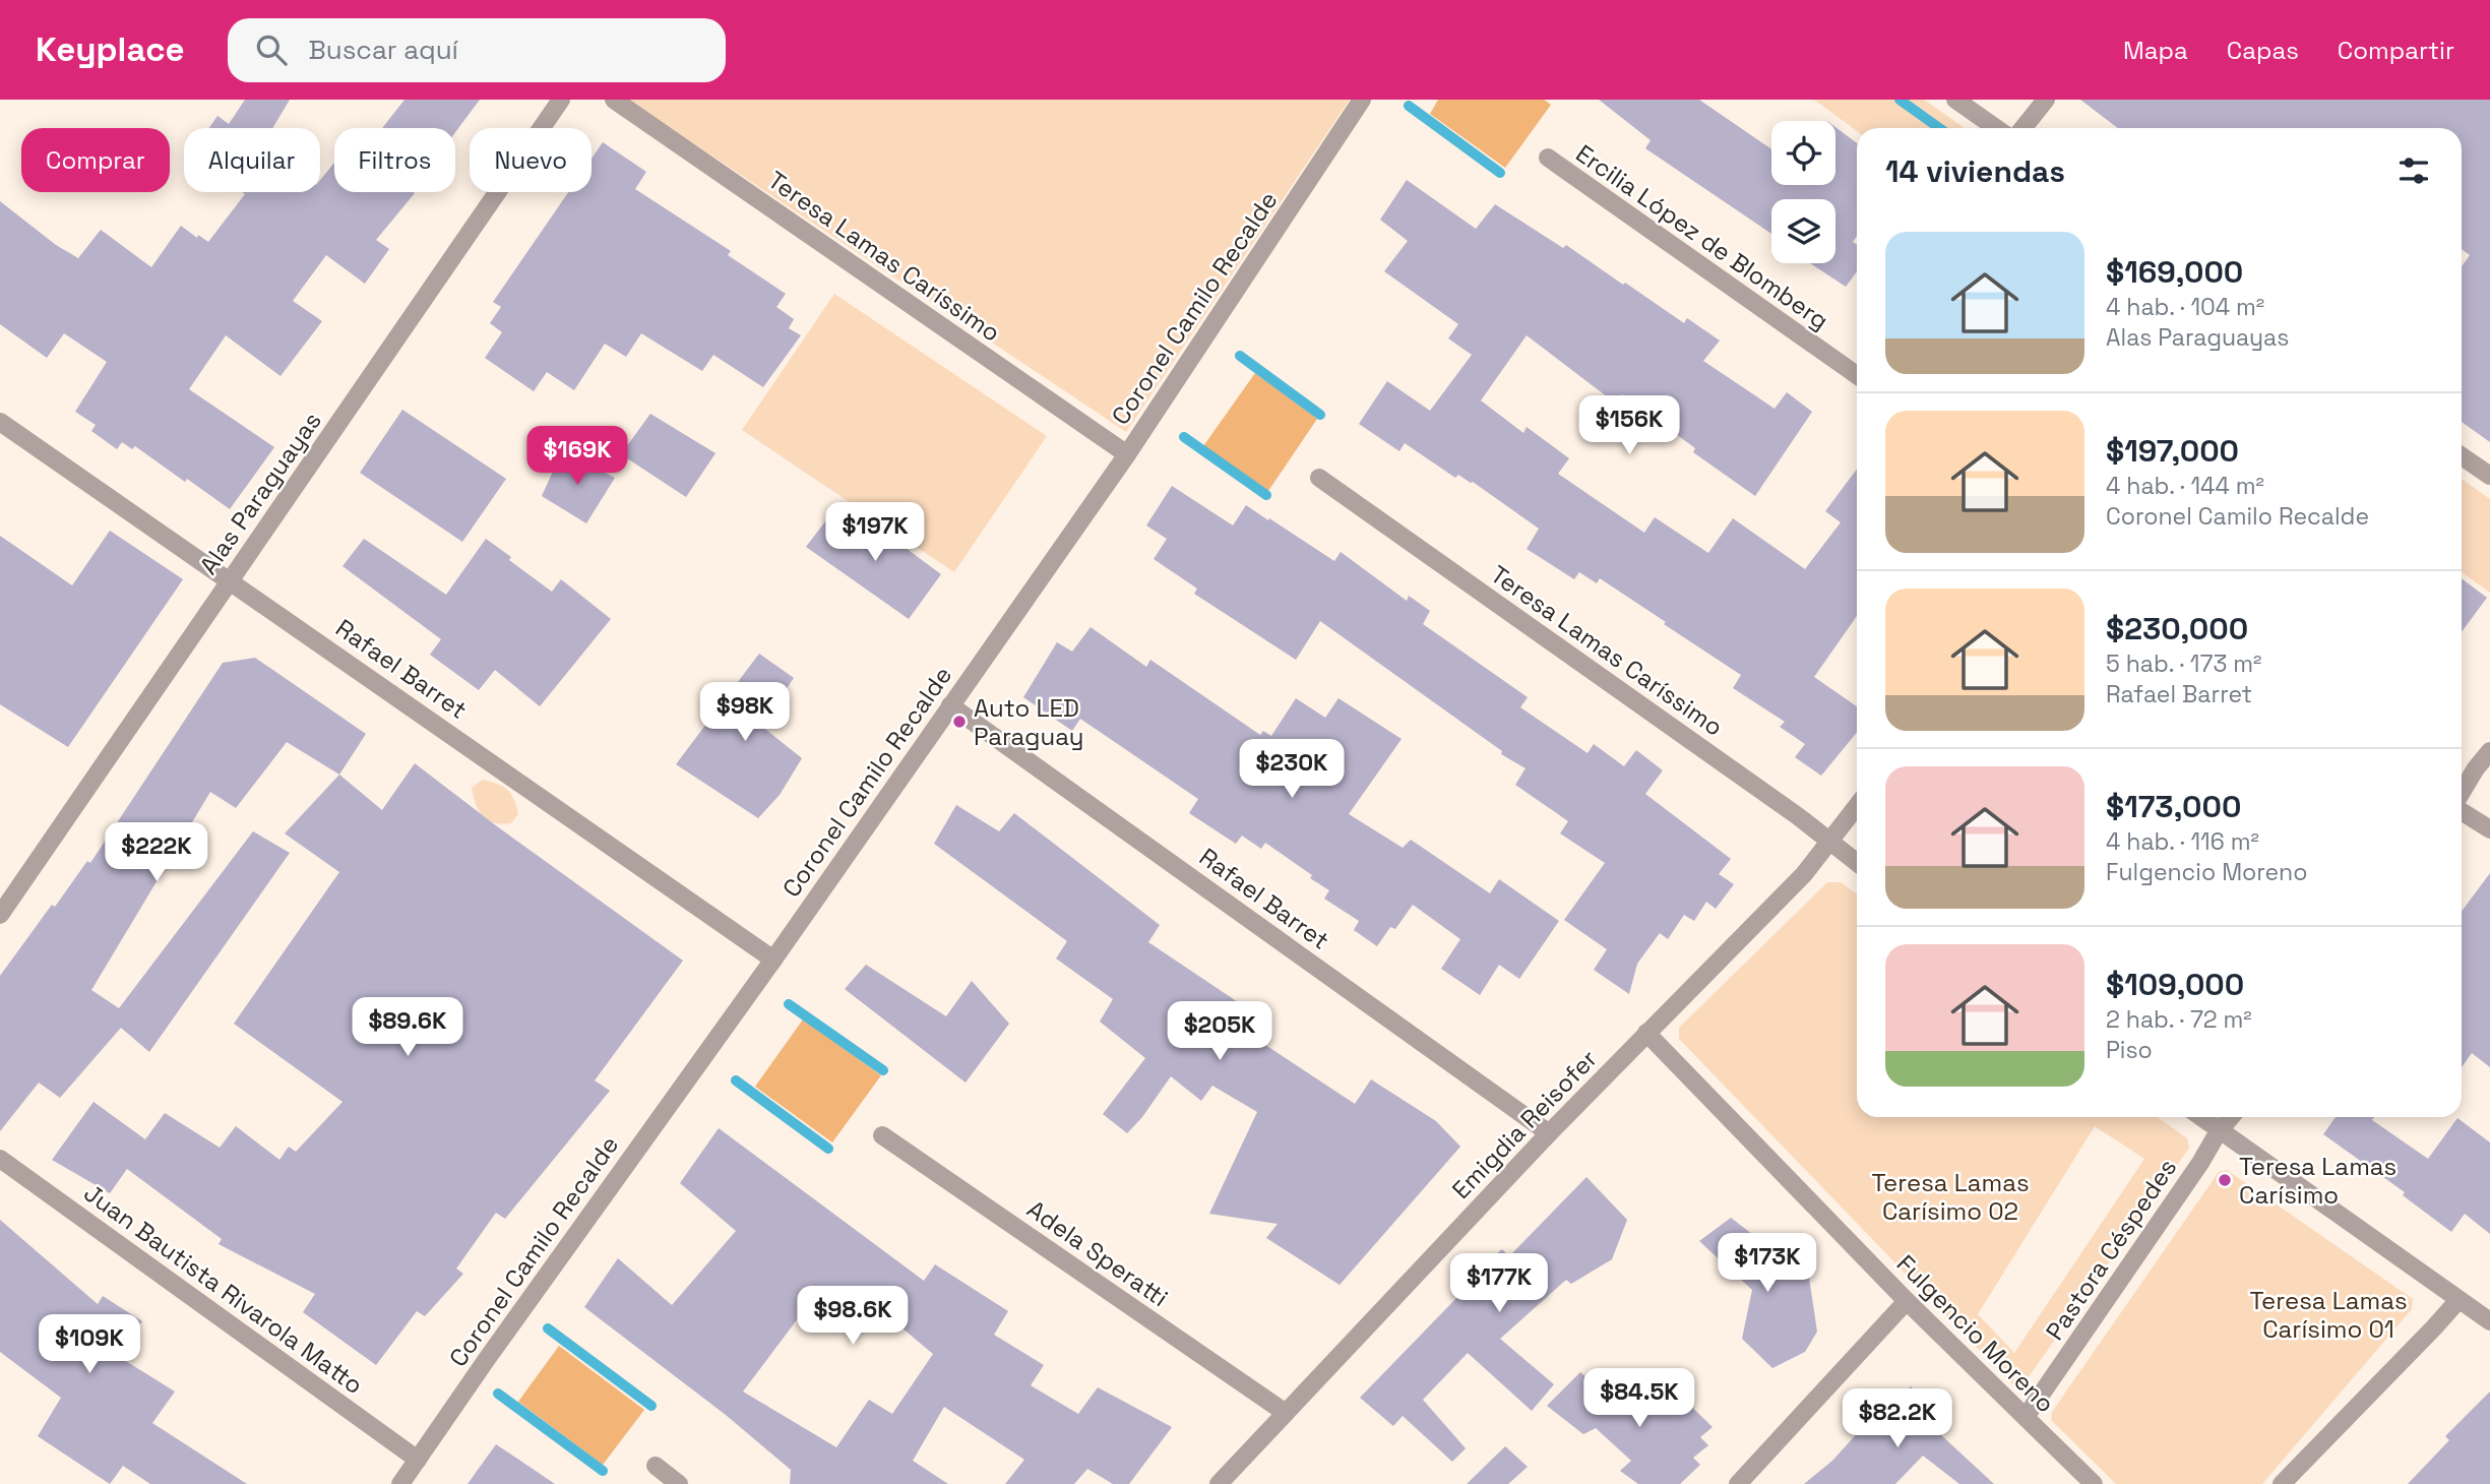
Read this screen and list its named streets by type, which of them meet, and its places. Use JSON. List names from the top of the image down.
{
  "streets": {
    "street": [
      "Ercilia López de Blomberg",
      "Teresa Lamas Caríssimo",
      "Coronel Camilo Recalde",
      "Alas Paraguayas",
      "Rafael Barret",
      "Emigdia Reisofer",
      "Pastora Céspedes",
      "Adela Speratti",
      "Juan Bautista Rivarola Matto",
      "Fulgencio Moreno"
    ]
  },
  "crossings": [
    ["Teresa Lamas Caríssimo", "Coronel Camilo Recalde"],
    ["Teresa Lamas Caríssimo", "Emigdia Reisofer"],
    ["Coronel Camilo Recalde", "Rafael Barret"],
    ["Coronel Camilo Recalde", "Juan Bautista Rivarola Matto"],
    ["Alas Paraguayas", "Rafael Barret"],
    ["Rafael Barret", "Emigdia Reisofer"],
    ["Emigdia Reisofer", "Adela Speratti"],
    ["Emigdia Reisofer", "Fulgencio Moreno"],
    ["Pastora Céspedes", "Fulgencio Moreno"]
  ],
  "parks": ["Teresa Lamas Carísimo 02", "Teresa Lamas Carísimo 01"],
  "places": ["Auto LED Paraguay", "Teresa Lamas Carísimo"],
  "page": {
    "header": "Keyplace",
    "search": "Buscar aquí",
    "nav": ["Mapa", "Capas", "Compartir"],
    "chip": [
      "Comprar",
      "Alquilar",
      "Filtros",
      "Nuevo"
    ],
    "heading": "14 viviendas",
    "list": [
      {
        "name": "$169,000",
        "note": "4 hab. · 104 m² · Alas Paraguayas"
      },
      {
        "name": "$197,000",
        "note": "4 hab. · 144 m² · Coronel Camilo Recalde"
      },
      {
        "name": "$230,000",
        "note": "5 hab. · 173 m² · Rafael Barret"
      },
      {
        "name": "$173,000",
        "note": "4 hab. · 116 m² · Fulgencio Moreno"
      },
      {
        "name": "$109,000",
        "note": "2 hab. · 72 m² · Piso"
      }
    ],
    "price": [
      "$156K",
      "$169K",
      "$197K",
      "$98K",
      "$230K",
      "$222K",
      "$89.6K",
      "$205K",
      "$173K",
      "$177K",
      "$98.6K",
      "$109K",
      "$84.5K",
      "$82.2K"
    ]
  }
}
